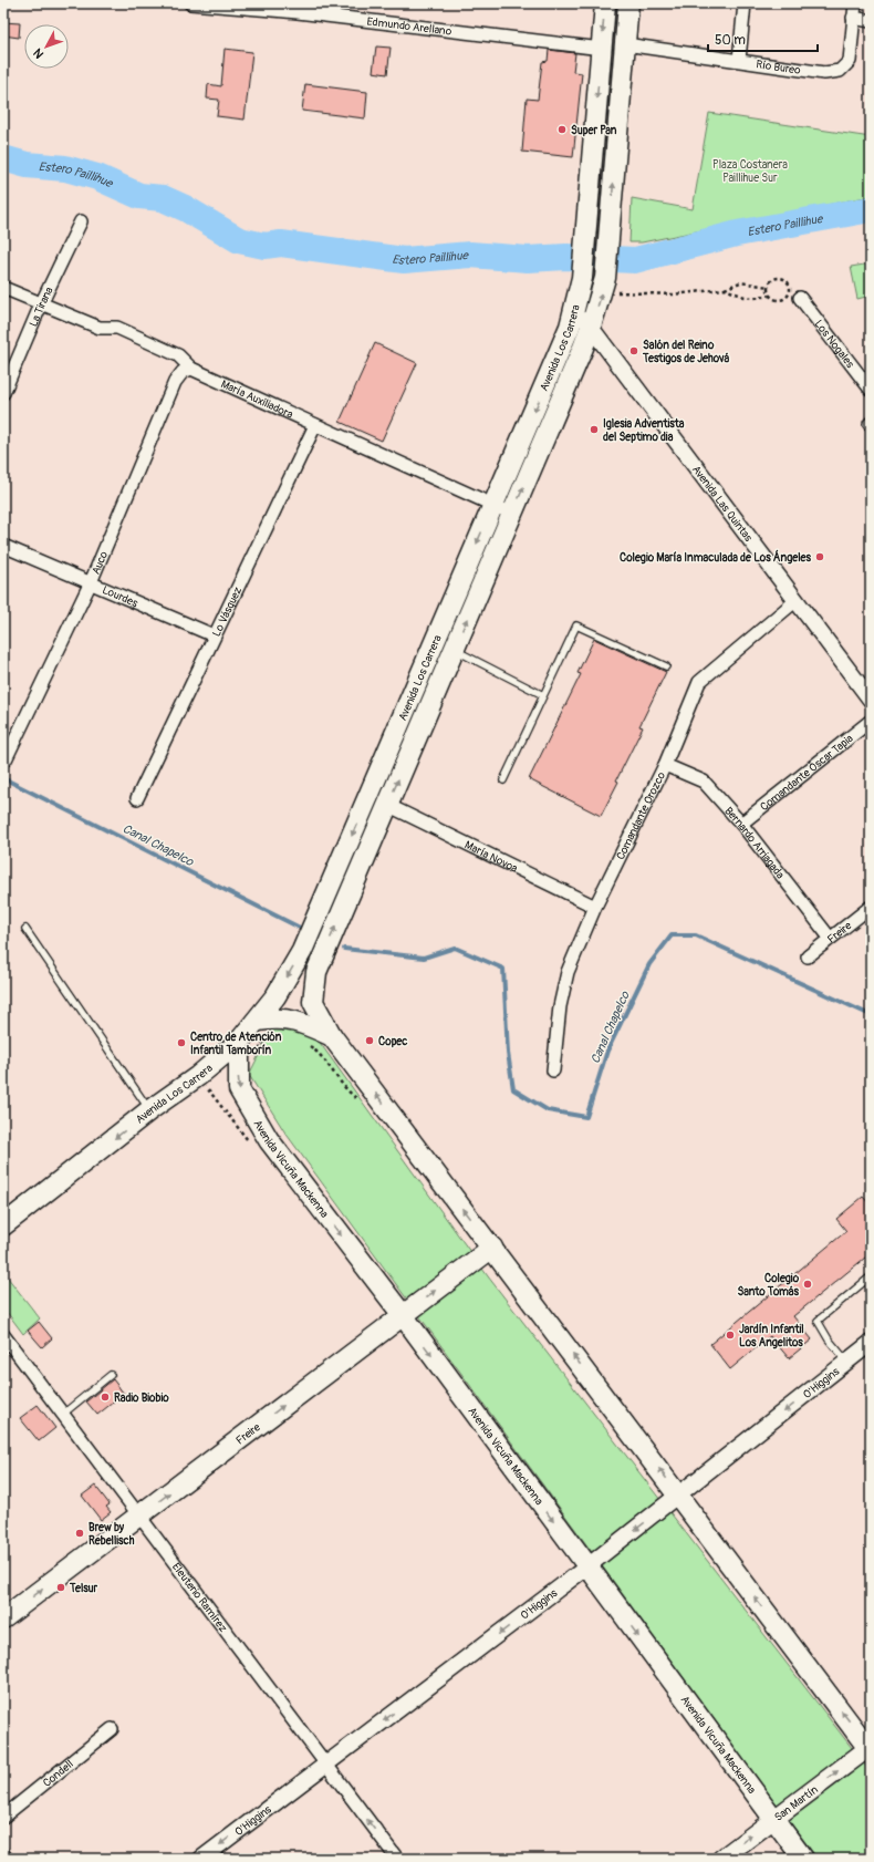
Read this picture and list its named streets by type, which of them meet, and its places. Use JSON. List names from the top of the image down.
{
  "streets": {
    "main road": [
      "Avenida Los Carrera",
      "Freire",
      "Avenida Vicuña Mackenna",
      "San Martín"
    ],
    "street": [
      "Edmundo Arellano",
      "Río Bureo",
      "La Tirana",
      "Los Nogales",
      "María Auxiliadora",
      "Avenida Las Quintas",
      "Auco",
      "Lourdes",
      "Lo Vásquez",
      "Comandante Óscar Tapia",
      "Comandante Orozco",
      "Bernardo Arriagada",
      "María Novoa",
      "O'Higgins",
      "Eleuterio Ramírez",
      "Condell"
    ]
  },
  "crossings": [
    ["Edmundo Arellano", "Avenida Los Carrera"],
    ["Río Bureo", "Avenida Los Carrera"],
    ["La Tirana", "María Auxiliadora"],
    ["Avenida Los Carrera", "María Auxiliadora"],
    ["Avenida Los Carrera", "Avenida Las Quintas"],
    ["Avenida Los Carrera", "María Novoa"],
    ["Avenida Los Carrera", "Avenida Vicuña Mackenna"],
    ["María Auxiliadora", "Auco"],
    ["María Auxiliadora", "Lo Vásquez"],
    ["Avenida Las Quintas", "Comandante Orozco"],
    ["Auco", "Lourdes"],
    ["Lourdes", "Lo Vásquez"],
    ["Comandante Óscar Tapia", "Bernardo Arriagada"],
    ["Comandante Orozco", "Bernardo Arriagada"],
    ["Comandante Orozco", "María Novoa"],
    ["Bernardo Arriagada", "Freire"],
    ["Freire", "Avenida Vicuña Mackenna"],
    ["Freire", "Eleuterio Ramírez"],
    ["Avenida Vicuña Mackenna", "O'Higgins"],
    ["Avenida Vicuña Mackenna", "San Martín"],
    ["O'Higgins", "Eleuterio Ramírez"]
  ],
  "one_way": ["Freire", "O'Higgins", "San Martín"],
  "water": ["Estero Paillihue", "Canal Chapelco"],
  "parks": ["Plaza Costanera Paillihue Sur"],
  "places": [
    "Super Pan",
    "Salón del Reino Testigos de Jehová",
    "Iglesia Adventista del Septimo dia",
    "Colegio María Inmaculada de Los Ángeles",
    "Copec",
    "Centro de Atención Infantil Tamborín",
    "Colegio Santo Tomás",
    "Jardín Infantil Los Angelitos",
    "Radio Biobio",
    "Brew by Rebellisch",
    "Telsur"
  ],
  "scale_bar": "50 m",
  "north": "bottom left"
}
